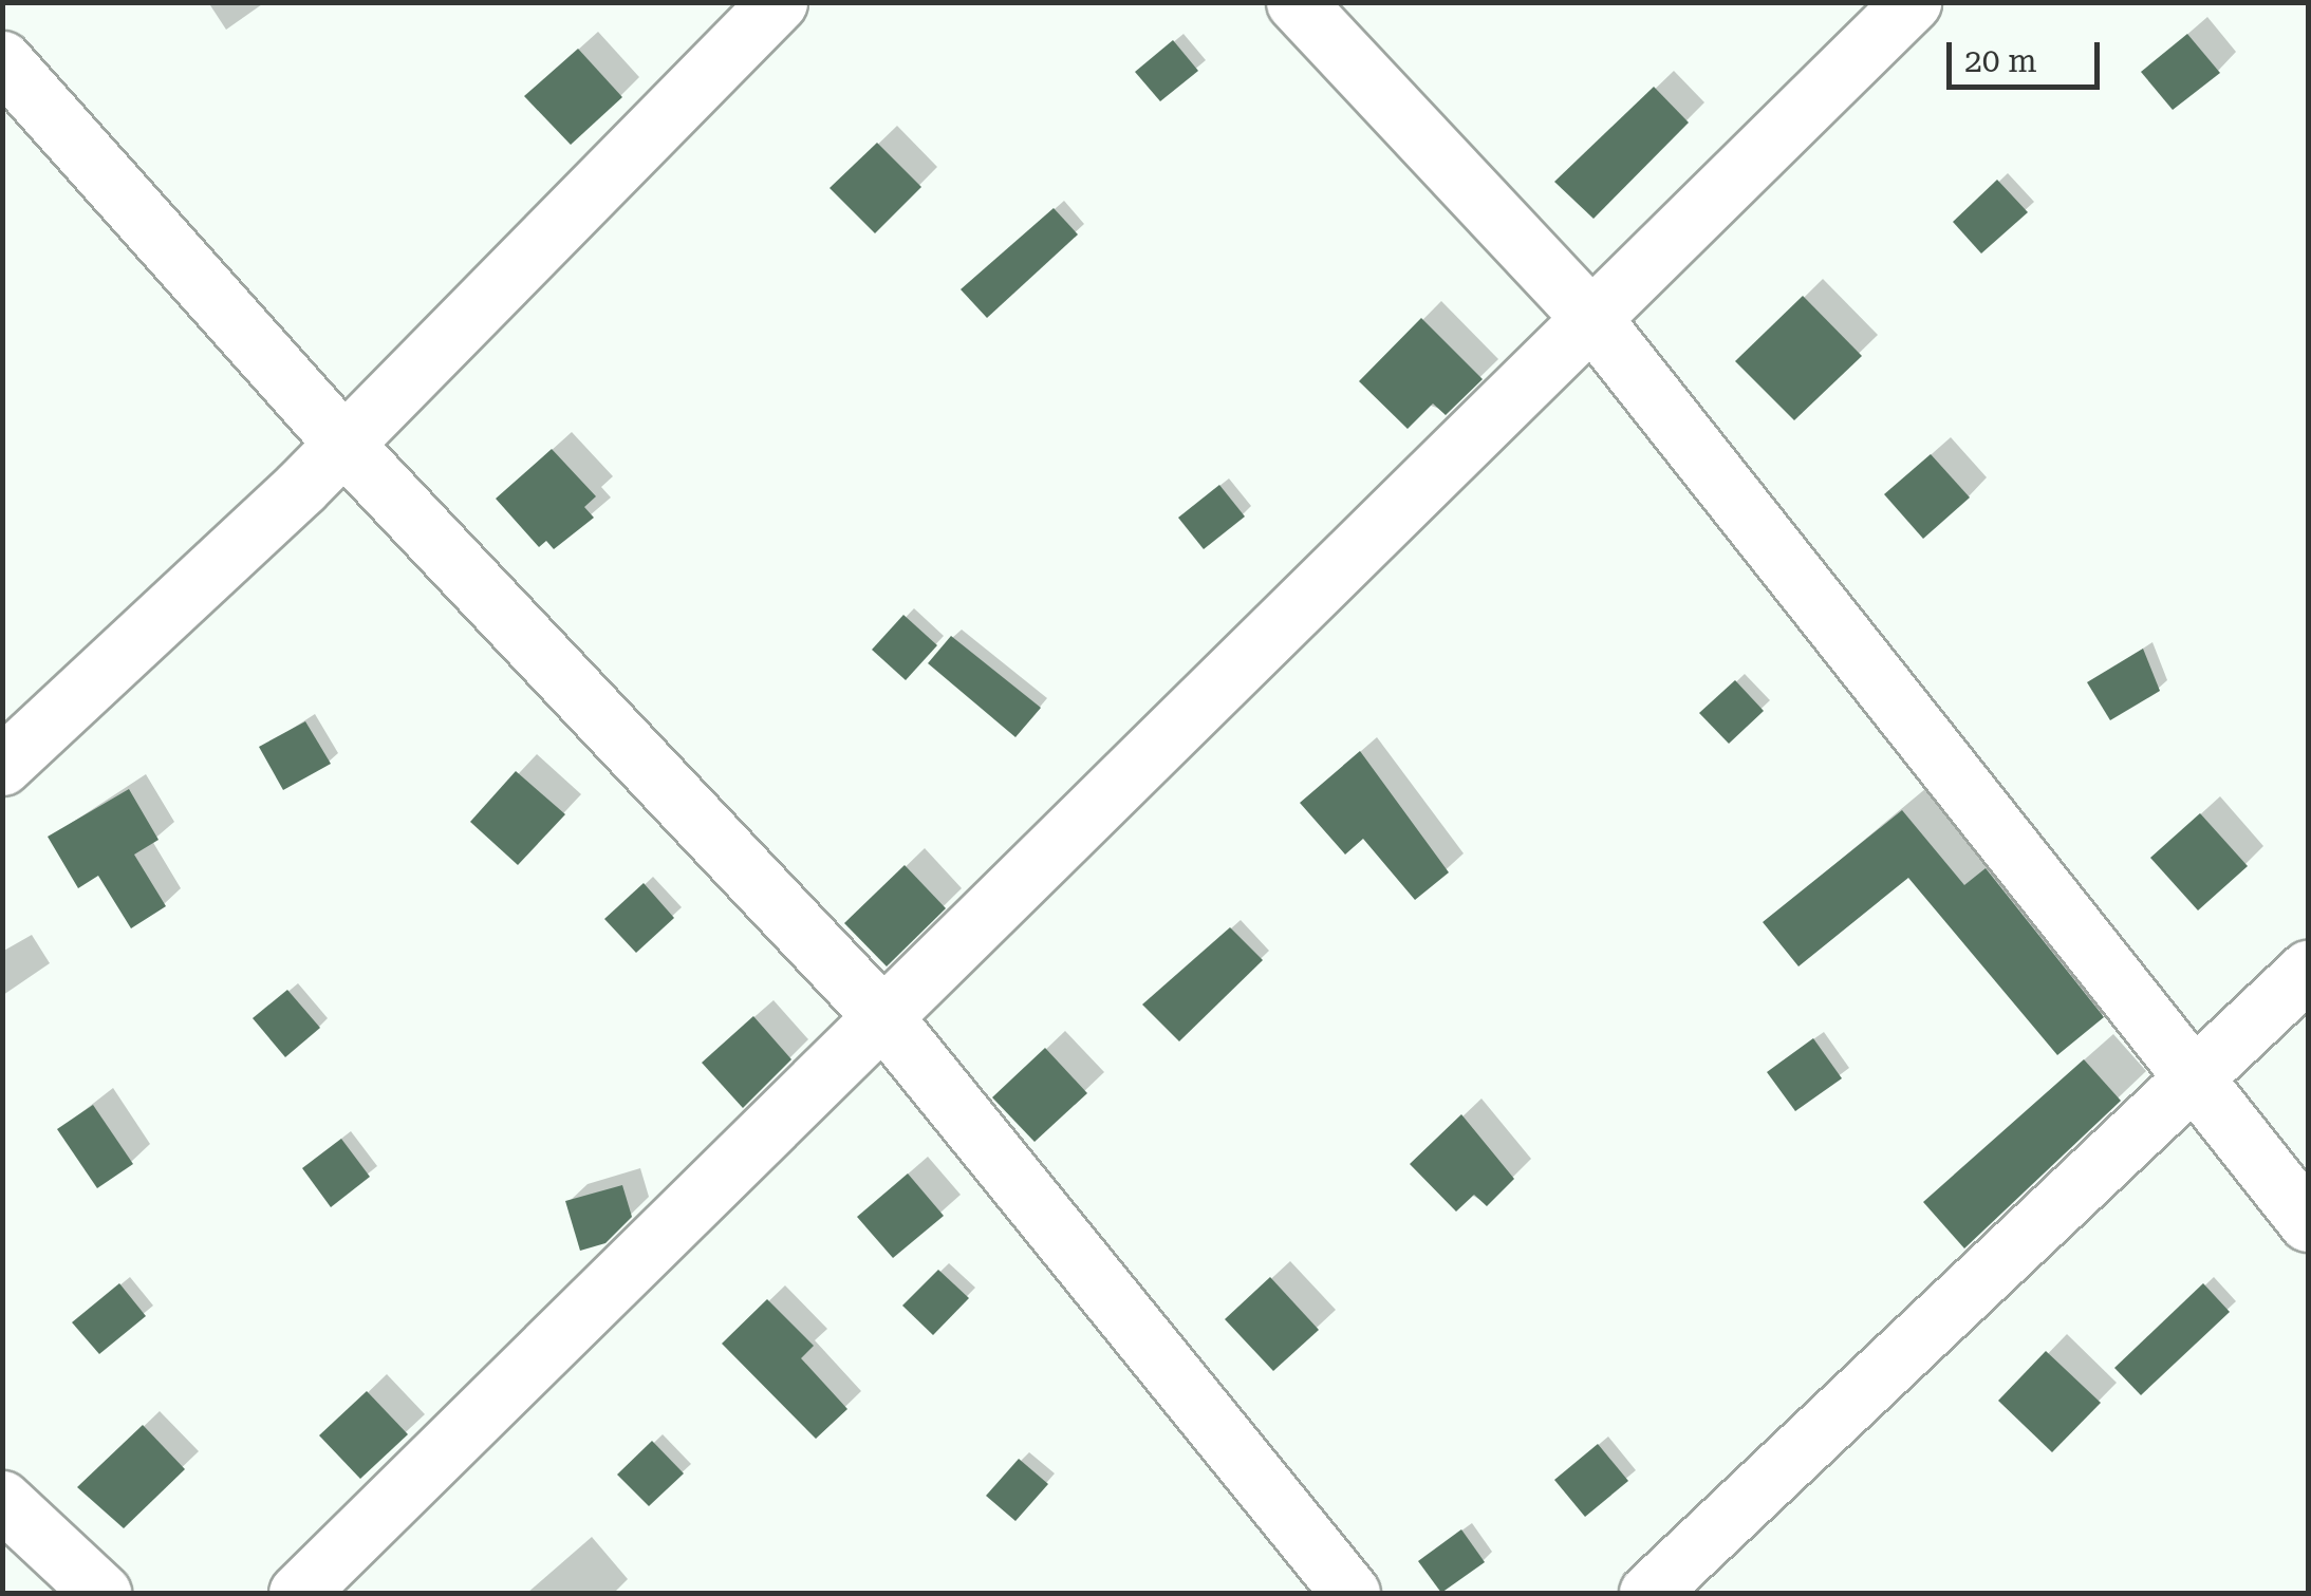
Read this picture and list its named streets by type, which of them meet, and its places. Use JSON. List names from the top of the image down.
{
  "scale_bar": "20 m"
}
